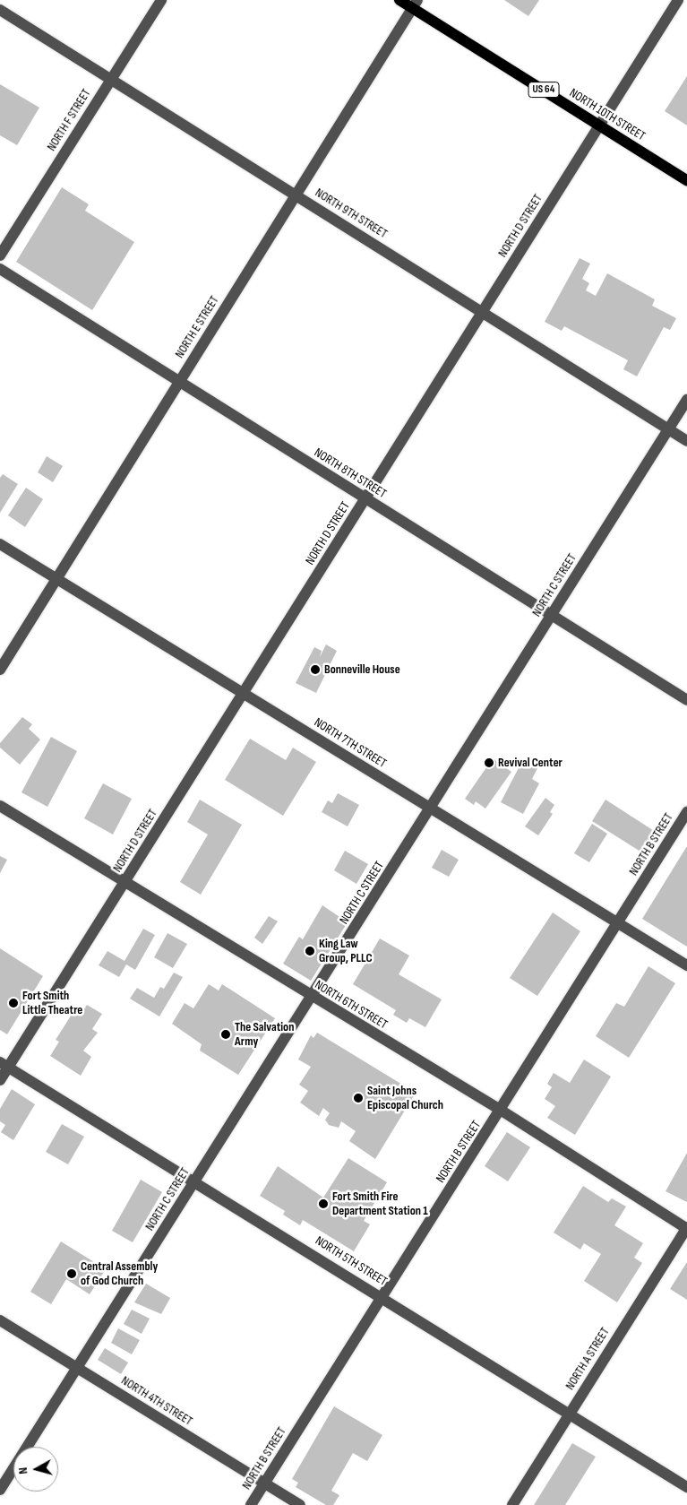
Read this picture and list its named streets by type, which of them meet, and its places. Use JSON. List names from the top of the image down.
{
  "streets": {
    "main road": ["US 64", "NORTH 10TH STREET"],
    "street": [
      "NORTH F STREET",
      "NORTH 9TH STREET",
      "NORTH D STREET",
      "NORTH E STREET",
      "NORTH 8TH STREET",
      "NORTH C STREET",
      "NORTH 7TH STREET",
      "NORTH B STREET",
      "NORTH 6TH STREET",
      "NORTH 5TH STREET",
      "NORTH A STREET",
      "NORTH 4TH STREET"
    ]
  },
  "crossings": [
    ["NORTH 10TH STREET", "NORTH D STREET"],
    ["NORTH 10TH STREET", "NORTH E STREET"],
    ["NORTH F STREET", "NORTH 9TH STREET"],
    ["NORTH 9TH STREET", "NORTH D STREET"],
    ["NORTH 9TH STREET", "NORTH E STREET"],
    ["NORTH 9TH STREET", "NORTH C STREET"],
    ["NORTH D STREET", "NORTH 8TH STREET"],
    ["NORTH D STREET", "NORTH 7TH STREET"],
    ["NORTH D STREET", "NORTH 6TH STREET"],
    ["NORTH D STREET", "NORTH 5TH STREET"],
    ["NORTH E STREET", "NORTH 8TH STREET"],
    ["NORTH E STREET", "NORTH 7TH STREET"],
    ["NORTH 8TH STREET", "NORTH C STREET"],
    ["NORTH C STREET", "NORTH 7TH STREET"],
    ["NORTH C STREET", "NORTH 6TH STREET"],
    ["NORTH C STREET", "NORTH 5TH STREET"],
    ["NORTH C STREET", "NORTH 4TH STREET"],
    ["NORTH 7TH STREET", "NORTH B STREET"],
    ["NORTH B STREET", "NORTH 6TH STREET"],
    ["NORTH B STREET", "NORTH 5TH STREET"],
    ["NORTH B STREET", "NORTH 4TH STREET"],
    ["NORTH 6TH STREET", "NORTH A STREET"],
    ["NORTH 5TH STREET", "NORTH A STREET"]
  ],
  "places": [
    "Bonneville House",
    "Revival Center",
    "King Law Group, PLLC",
    "Fort Smith Little Theatre",
    "The Salvation Army",
    "Saint Johns Episcopal Church",
    "Fort Smith Fire Department Station 1",
    "Central Assembly of God Church"
  ],
  "north": "left"
}
